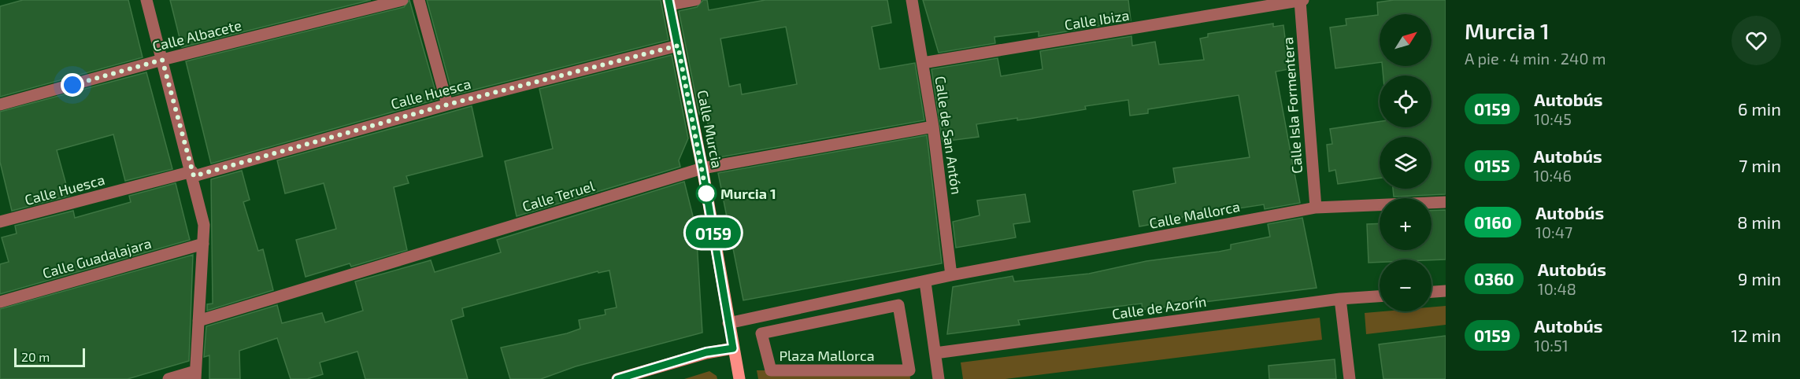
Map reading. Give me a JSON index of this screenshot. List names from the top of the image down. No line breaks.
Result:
{"streets":{"main road":["Calle Murcia"],"street":["Calle Ibiza","Calle Albacete","Calle Huesca","Calle Isla Formentera","Calle de San Antón","Calle Teruel","Calle Mallorca","Calle Guadalajara","Calle de Azorín","Plaza Mallorca"]},"crossings":[["Calle Ibiza","Calle Isla Formentera"],["Calle Ibiza","Calle de San Antón"],["Calle Huesca","Calle Murcia"],["Calle Isla Formentera","Calle Mallorca"],["Calle Murcia","Calle Teruel"],["Calle de San Antón","Calle Teruel"],["Calle de San Antón","Calle Mallorca"]],"places":["Murcia 1"],"lines":["bus line 0159"],"scale_bar":"20 m","north":"top right","page":{"on_map":"0159","heading":["Murcia 1","A pie · 4 min · 240 m"],"map_buttons":["+","−"],"list":[{"mark":"0159","name":"Autobús","note":"10:45","value":"6 min"},{"mark":"0155","name":"Autobús","note":"10:46","value":"7 min"},{"mark":"0160","name":"Autobús","note":"10:47","value":"8 min"},{"mark":"0360","name":"Autobús","note":"10:48","value":"9 min"},{"mark":"0159","name":"Autobús","note":"10:51","value":"12 min"}],"scale":"20 m"}}
